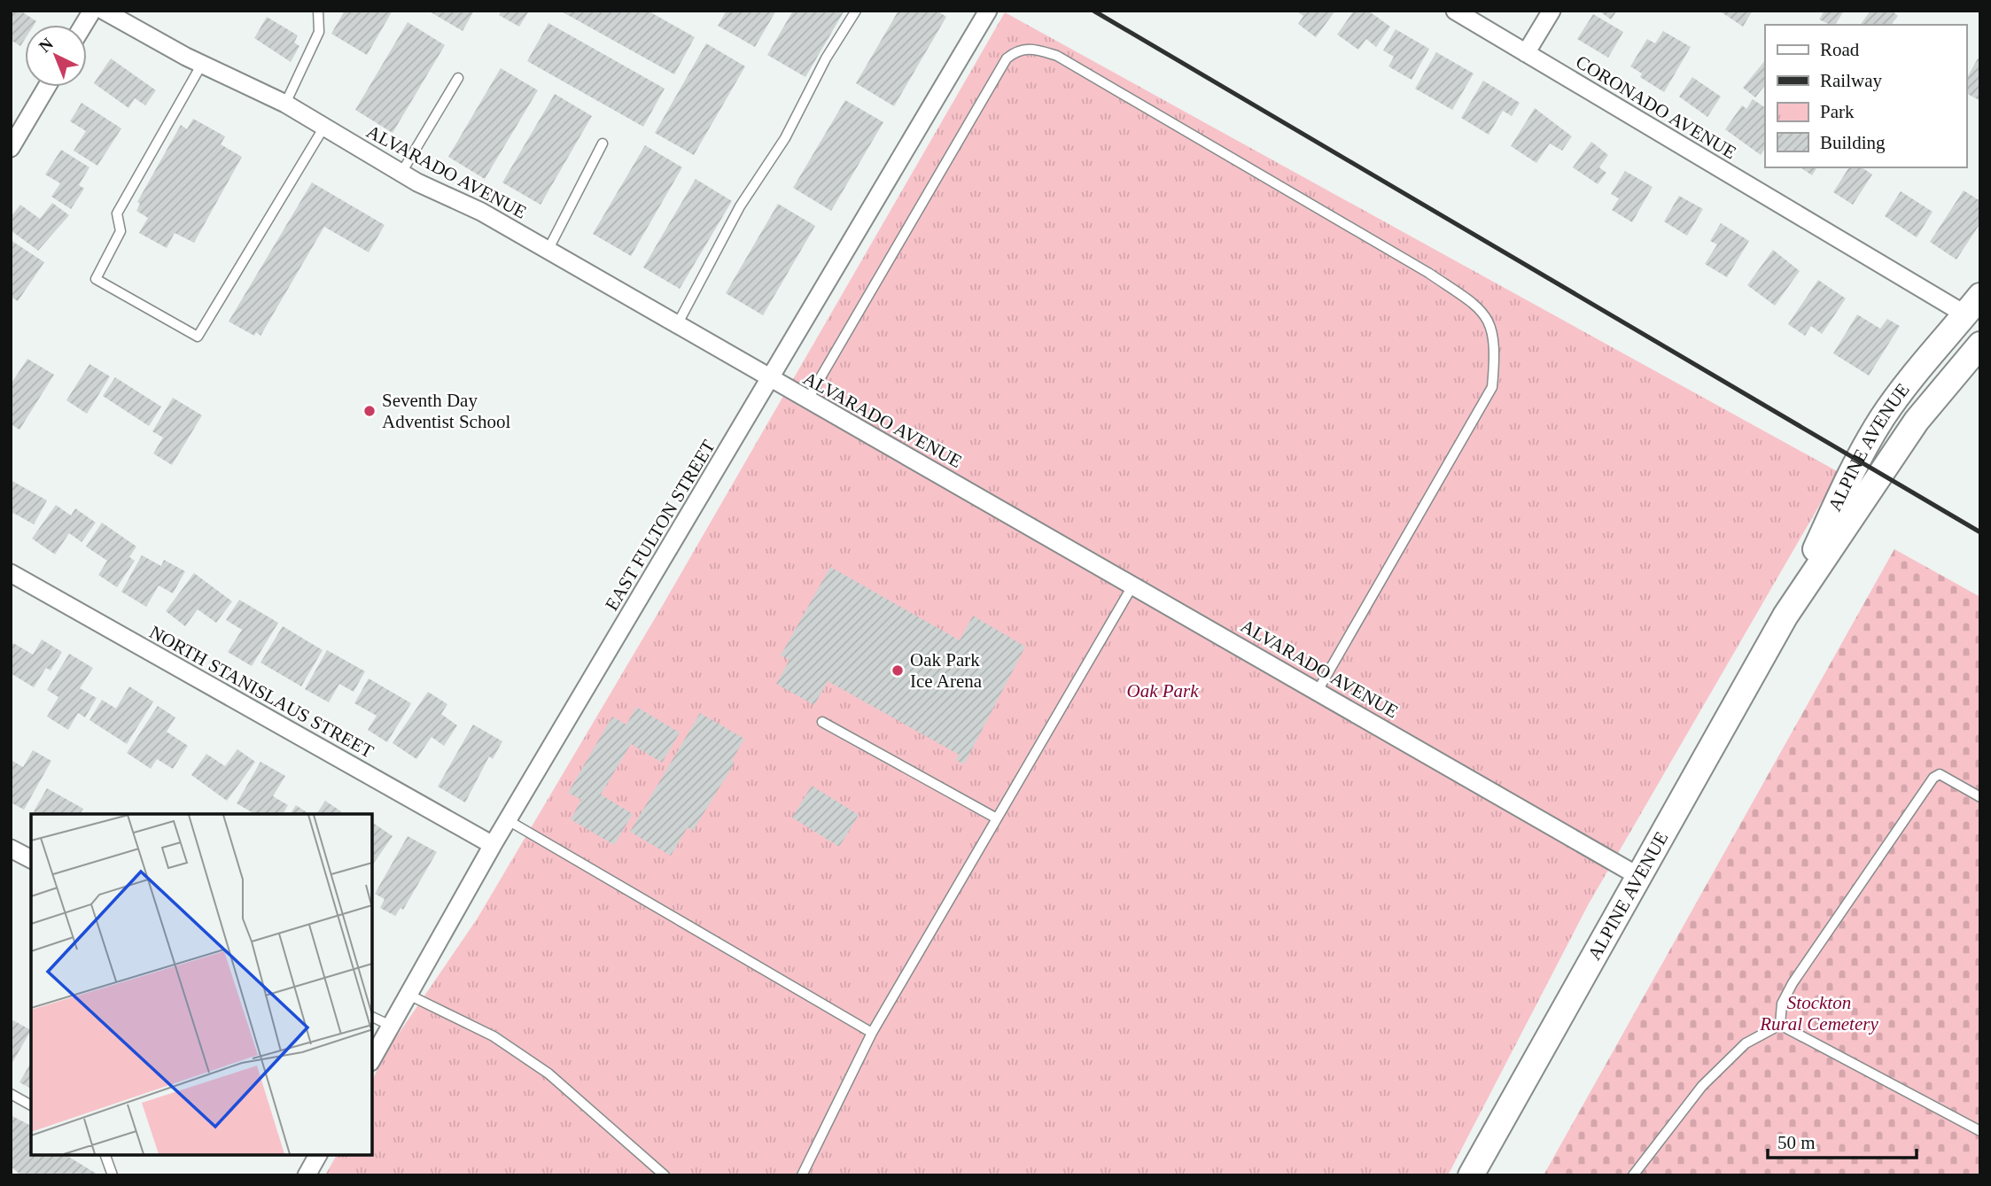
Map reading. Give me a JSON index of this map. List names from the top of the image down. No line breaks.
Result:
{"streets":{"street":["CORONADO AVENUE","ALVARADO AVENUE","ALPINE AVENUE","EAST FULTON STREET","NORTH STANISLAUS STREET"]},"crossings":[["CORONADO AVENUE","ALPINE AVENUE"],["ALVARADO AVENUE","ALPINE AVENUE"],["ALVARADO AVENUE","EAST FULTON STREET"],["EAST FULTON STREET","NORTH STANISLAUS STREET"]],"parks":["Oak Park","Stockton Rural Cemetery"],"places":["Seventh Day Adventist School","Oak Park Ice Arena"],"legend":["Road","Railway","Park","Building"],"scale_bar":"50 m","north":"top left"}
